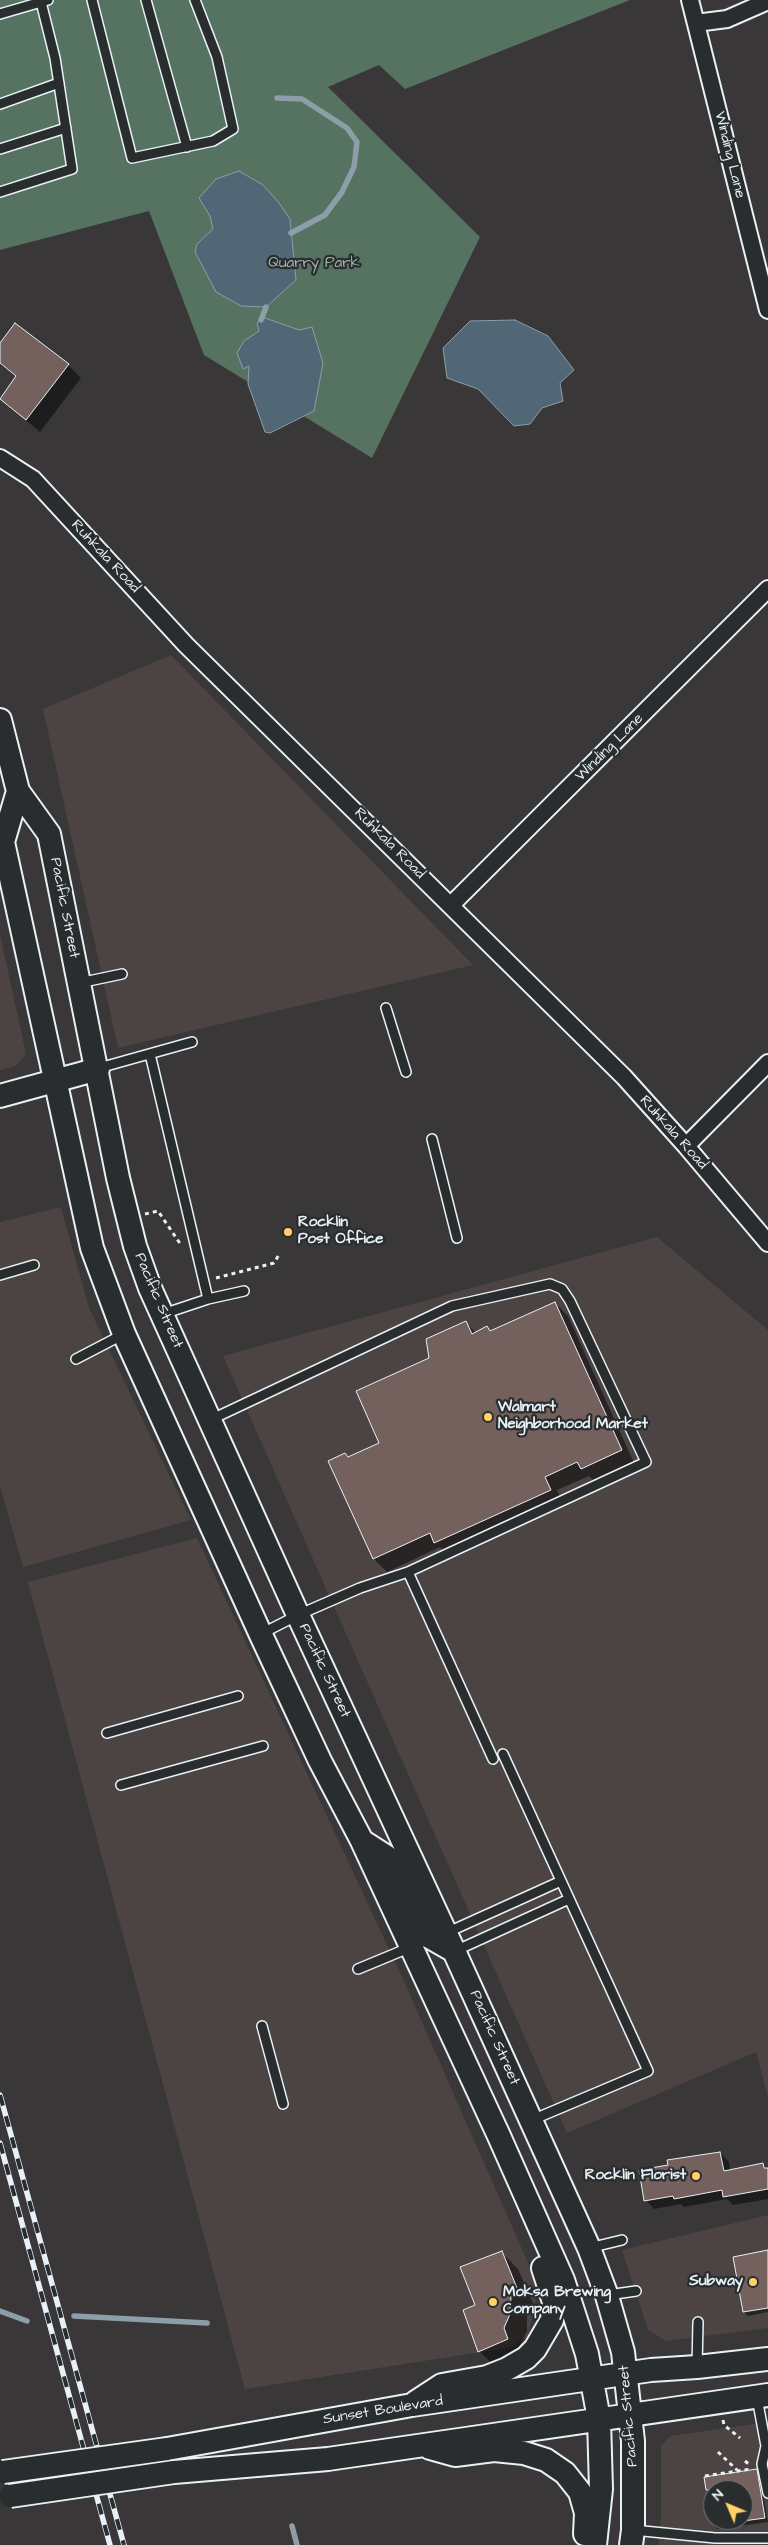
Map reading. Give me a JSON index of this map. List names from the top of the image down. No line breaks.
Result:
{"streets":{"main road":["Pacific Street","Sunset Boulevard"],"street":["Winding Lane","Ruhkala Road"]},"crossings":[["Winding Lane","Ruhkala Road"],["Pacific Street","Sunset Boulevard"]],"parks":["Quarry Park"],"places":["Rocklin Post Office","Walmart Neighborhood Market","Rocklin Florist","Subway","Moksa Brewing Company"],"north":"top left"}
